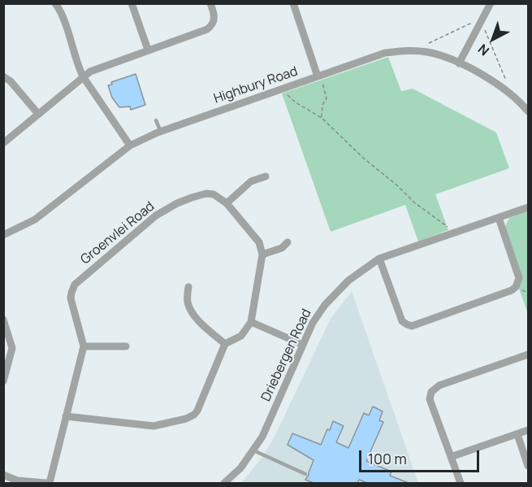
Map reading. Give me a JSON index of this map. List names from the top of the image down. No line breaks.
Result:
{"streets":{"street":["Highbury Road","Groenvlei Road","Driebergen Road"]},"scale_bar":"100 m","north":"bottom left"}
